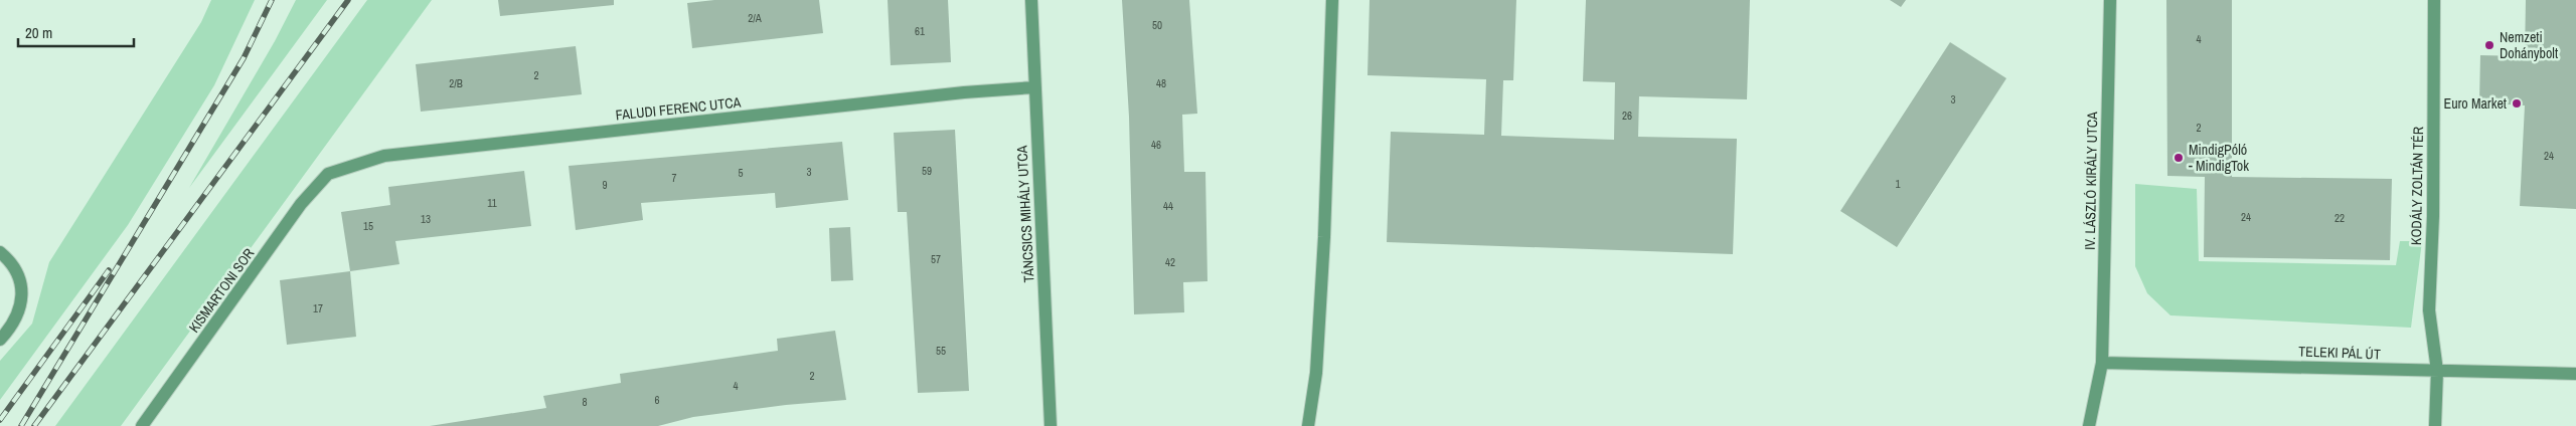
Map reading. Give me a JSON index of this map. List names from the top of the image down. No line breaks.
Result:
{"streets":{"street":["FALUDI FERENC UTCA","IV. LÁSZLÓ KIRÁLY UTCA","KODÁLY ZOLTÁN TÉR","TÁNCSICS MIHÁLY UTCA","KISMARTONI SOR","TELEKI PÁL ÚT"]},"crossings":[["FALUDI FERENC UTCA","TÁNCSICS MIHÁLY UTCA"],["FALUDI FERENC UTCA","KISMARTONI SOR"],["IV. LÁSZLÓ KIRÁLY UTCA","TELEKI PÁL ÚT"],["KODÁLY ZOLTÁN TÉR","TELEKI PÁL ÚT"]],"places":["Nemzeti Dohánybolt","Euro Market","MindigPóló - MindigTok"],"house_numbers":["2/A","50","61","4","2","2/B","48","3","26","2","46","24","59","3","5","7","1","9","11","44","24","22","13","15","57","42","17","55","2","4","6","8"],"scale_bar":"20 m"}
